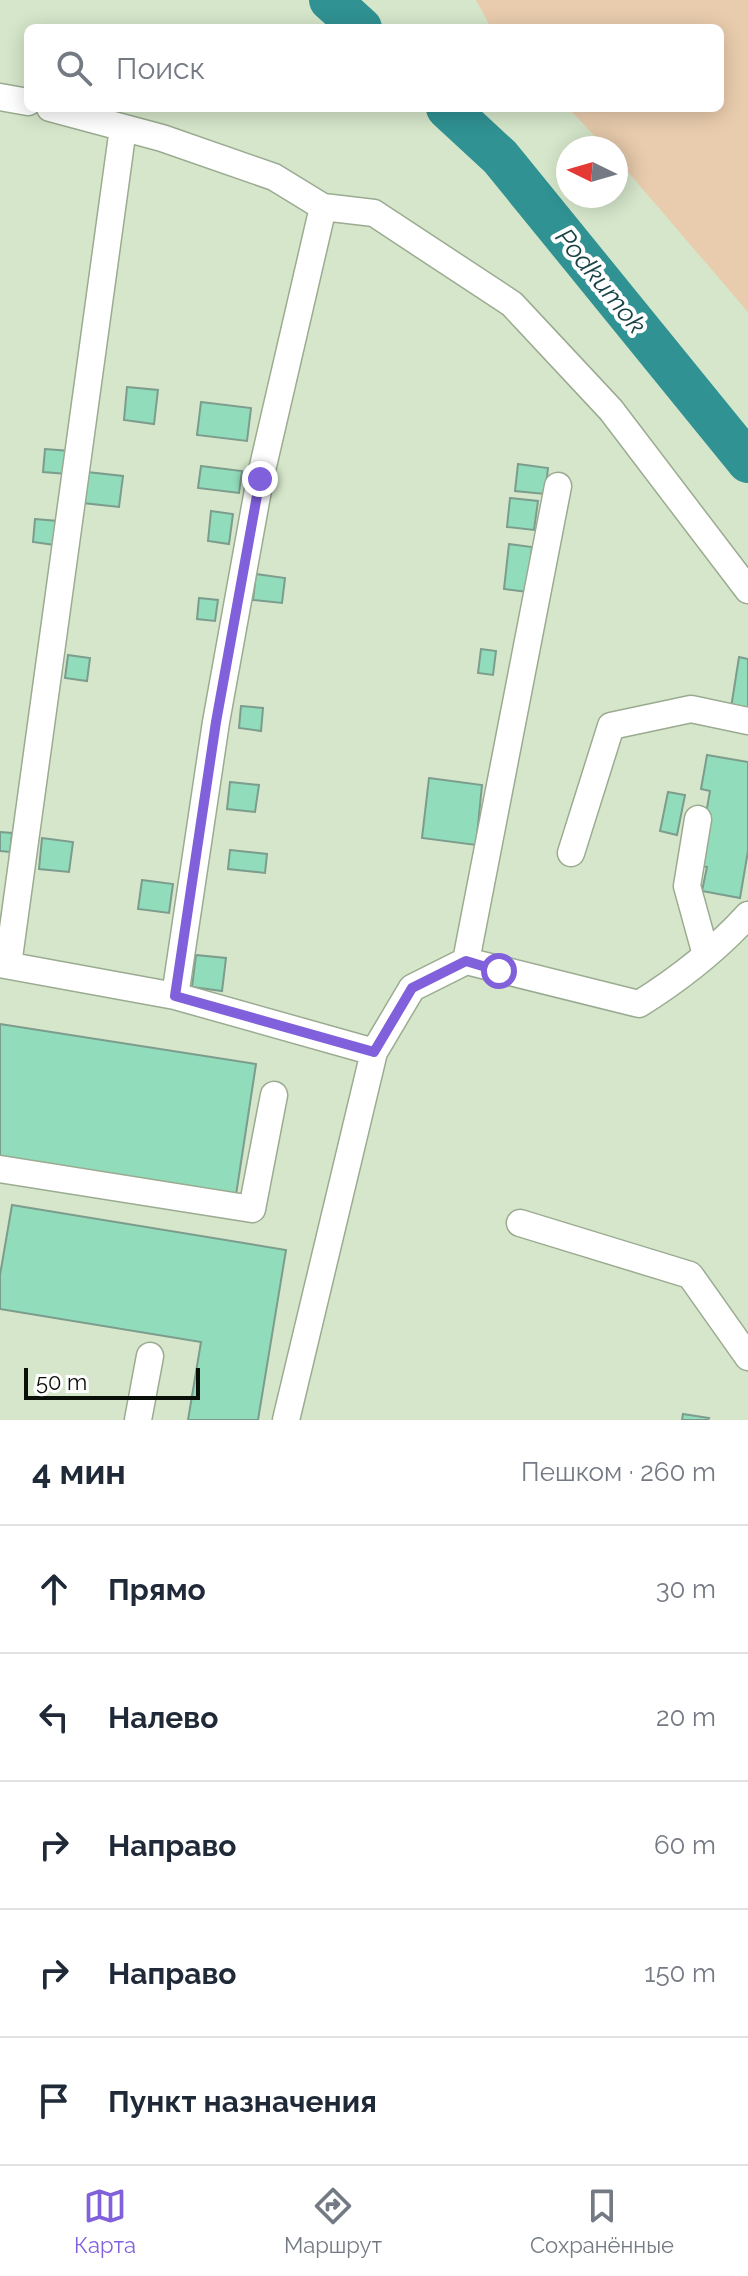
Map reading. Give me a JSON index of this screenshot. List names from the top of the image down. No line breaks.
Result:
{"water":["Podkumok"],"scale_bar":"50 m","north":"left","page":{"search":"Поиск","scale":"50 m","heading":["4 мин","Пешком · 260 m"],"list":[["Прямо","30 m"],["Налево","20 m"],["Направо","60 m"],["Направо","150 m"],"Пункт назначения"],"nav":["Карта","Маршрут","Сохранённые"]}}
